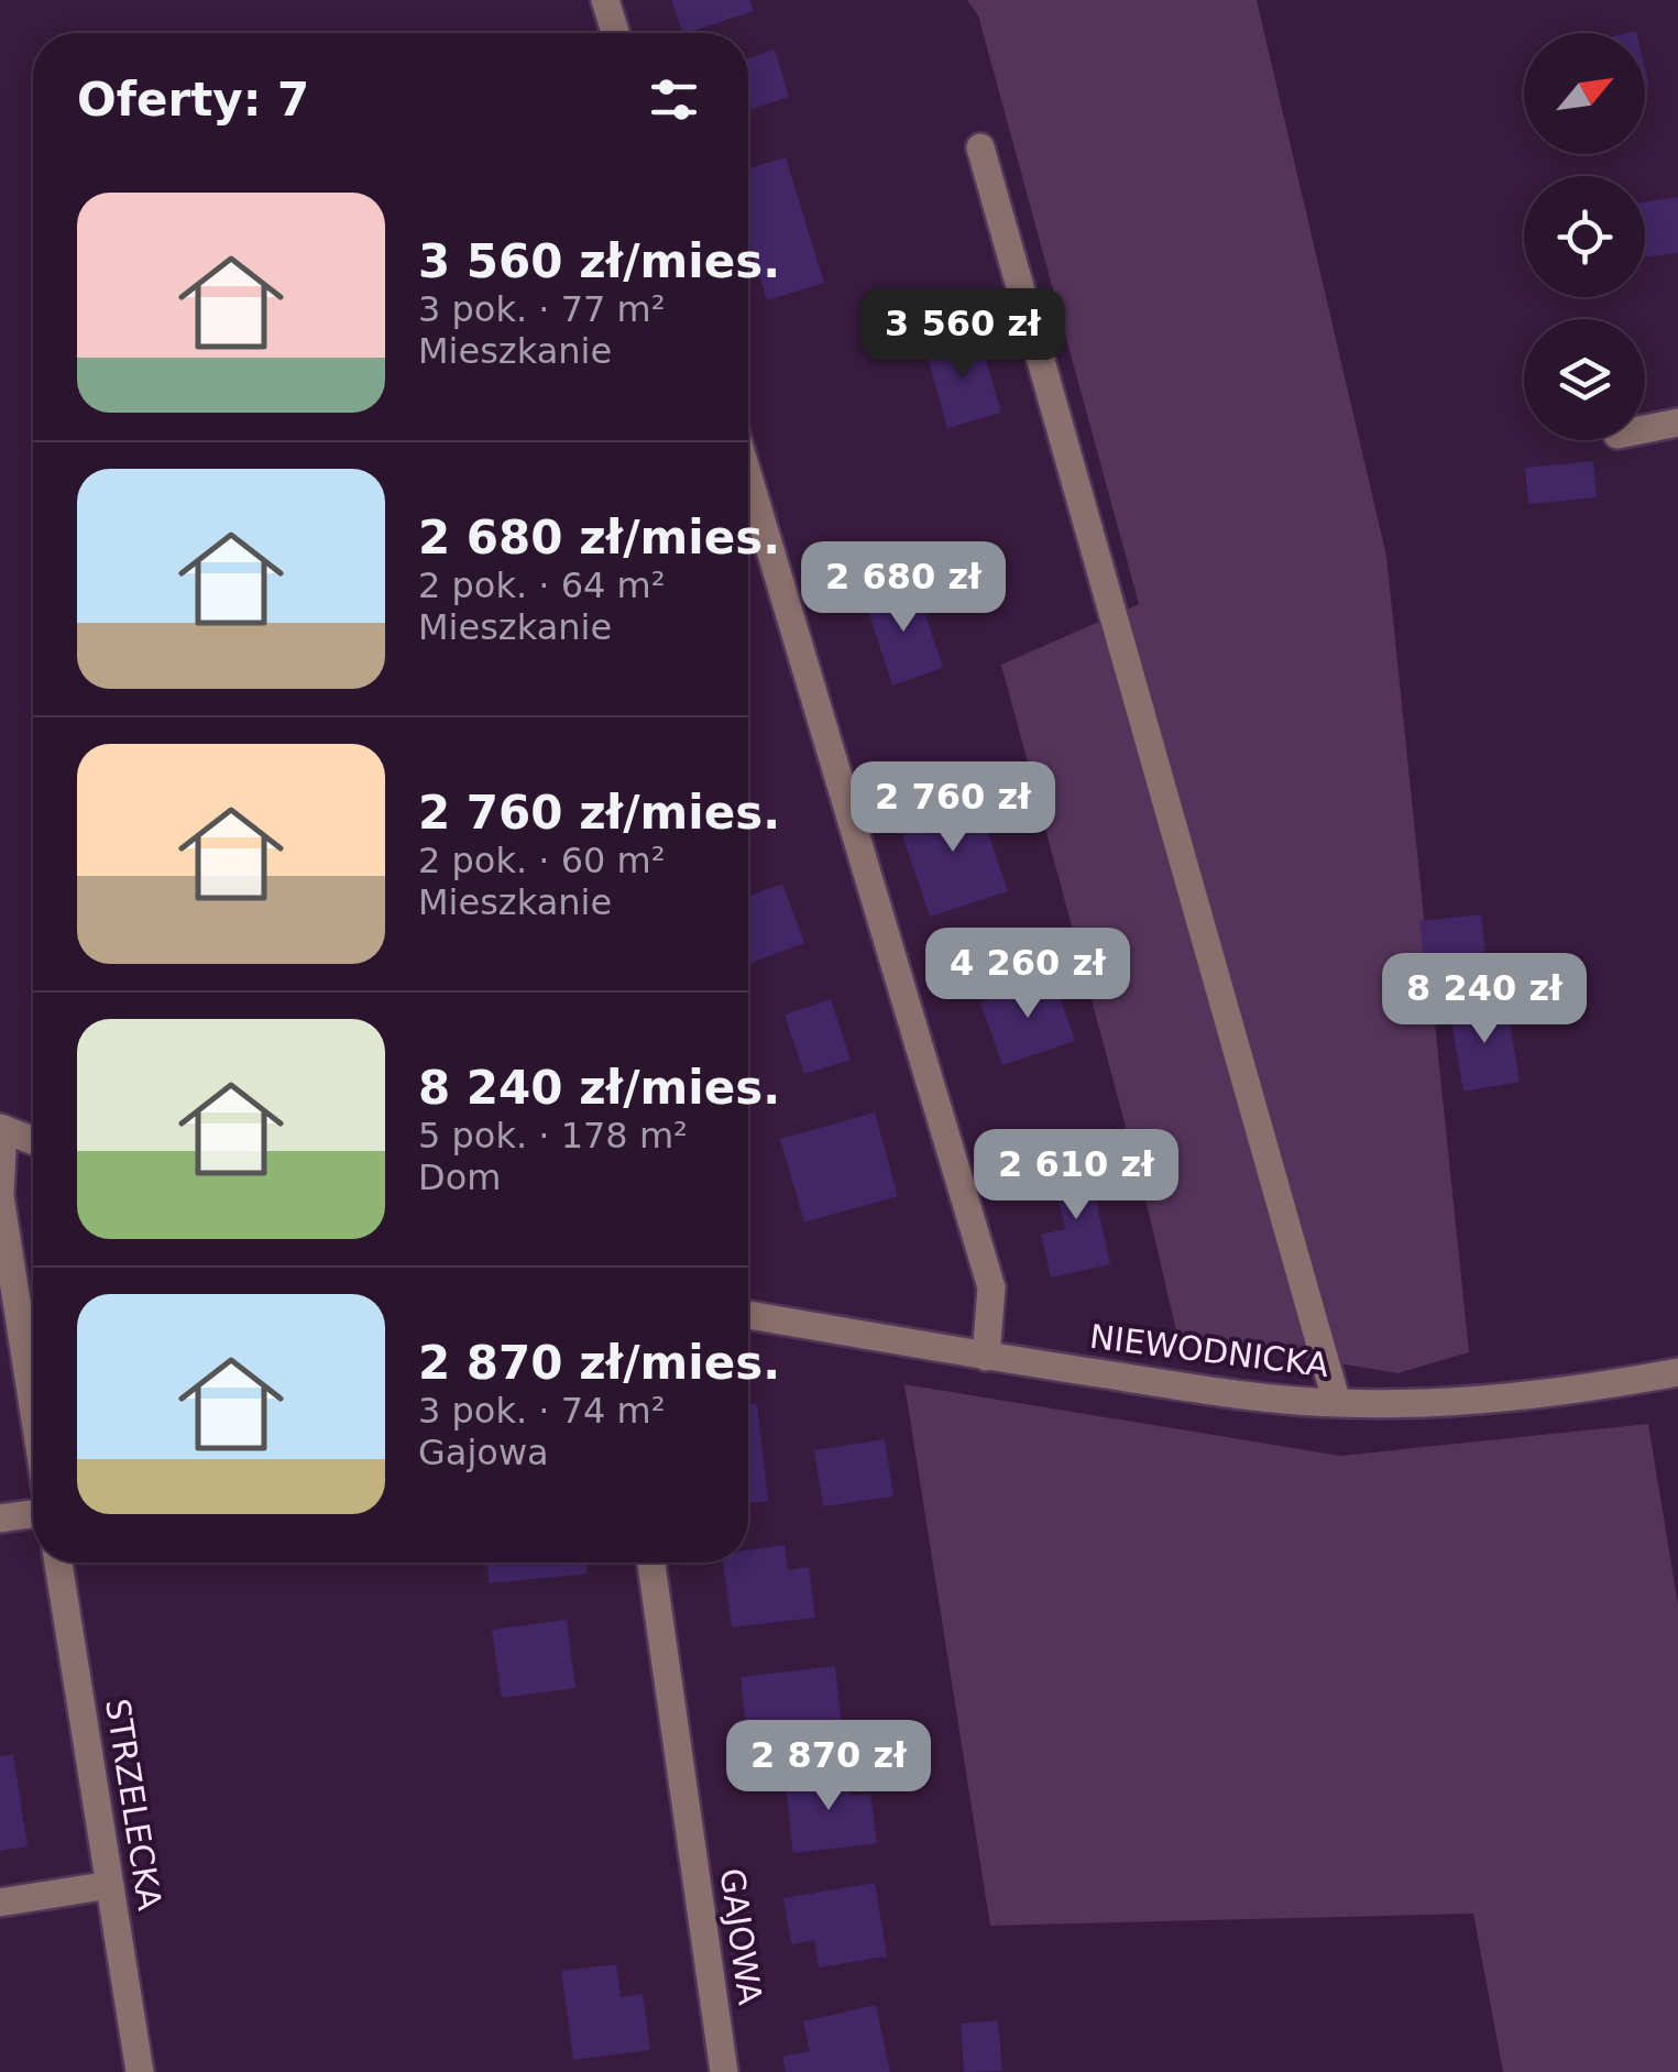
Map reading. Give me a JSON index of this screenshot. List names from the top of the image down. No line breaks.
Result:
{"streets":{"street":["NIEWODNICKA","STRZELECKA","GAJOWA"]},"north":"top right","page":{"heading":"Oferty: 7","list":[{"name":"3 560 zł/mies.","note":"3 pok. · 77 m² · Mieszkanie"},{"name":"2 680 zł/mies.","note":"2 pok. · 64 m² · Mieszkanie"},{"name":"2 760 zł/mies.","note":"2 pok. · 60 m² · Mieszkanie"},{"name":"8 240 zł/mies.","note":"5 pok. · 178 m² · Dom"},{"name":"2 870 zł/mies.","note":"3 pok. · 74 m² · Gajowa"}],"price":["3 560 zł","2 680 zł","2 760 zł","4 260 zł","8 240 zł","2 610 zł","2 870 zł"]}}
